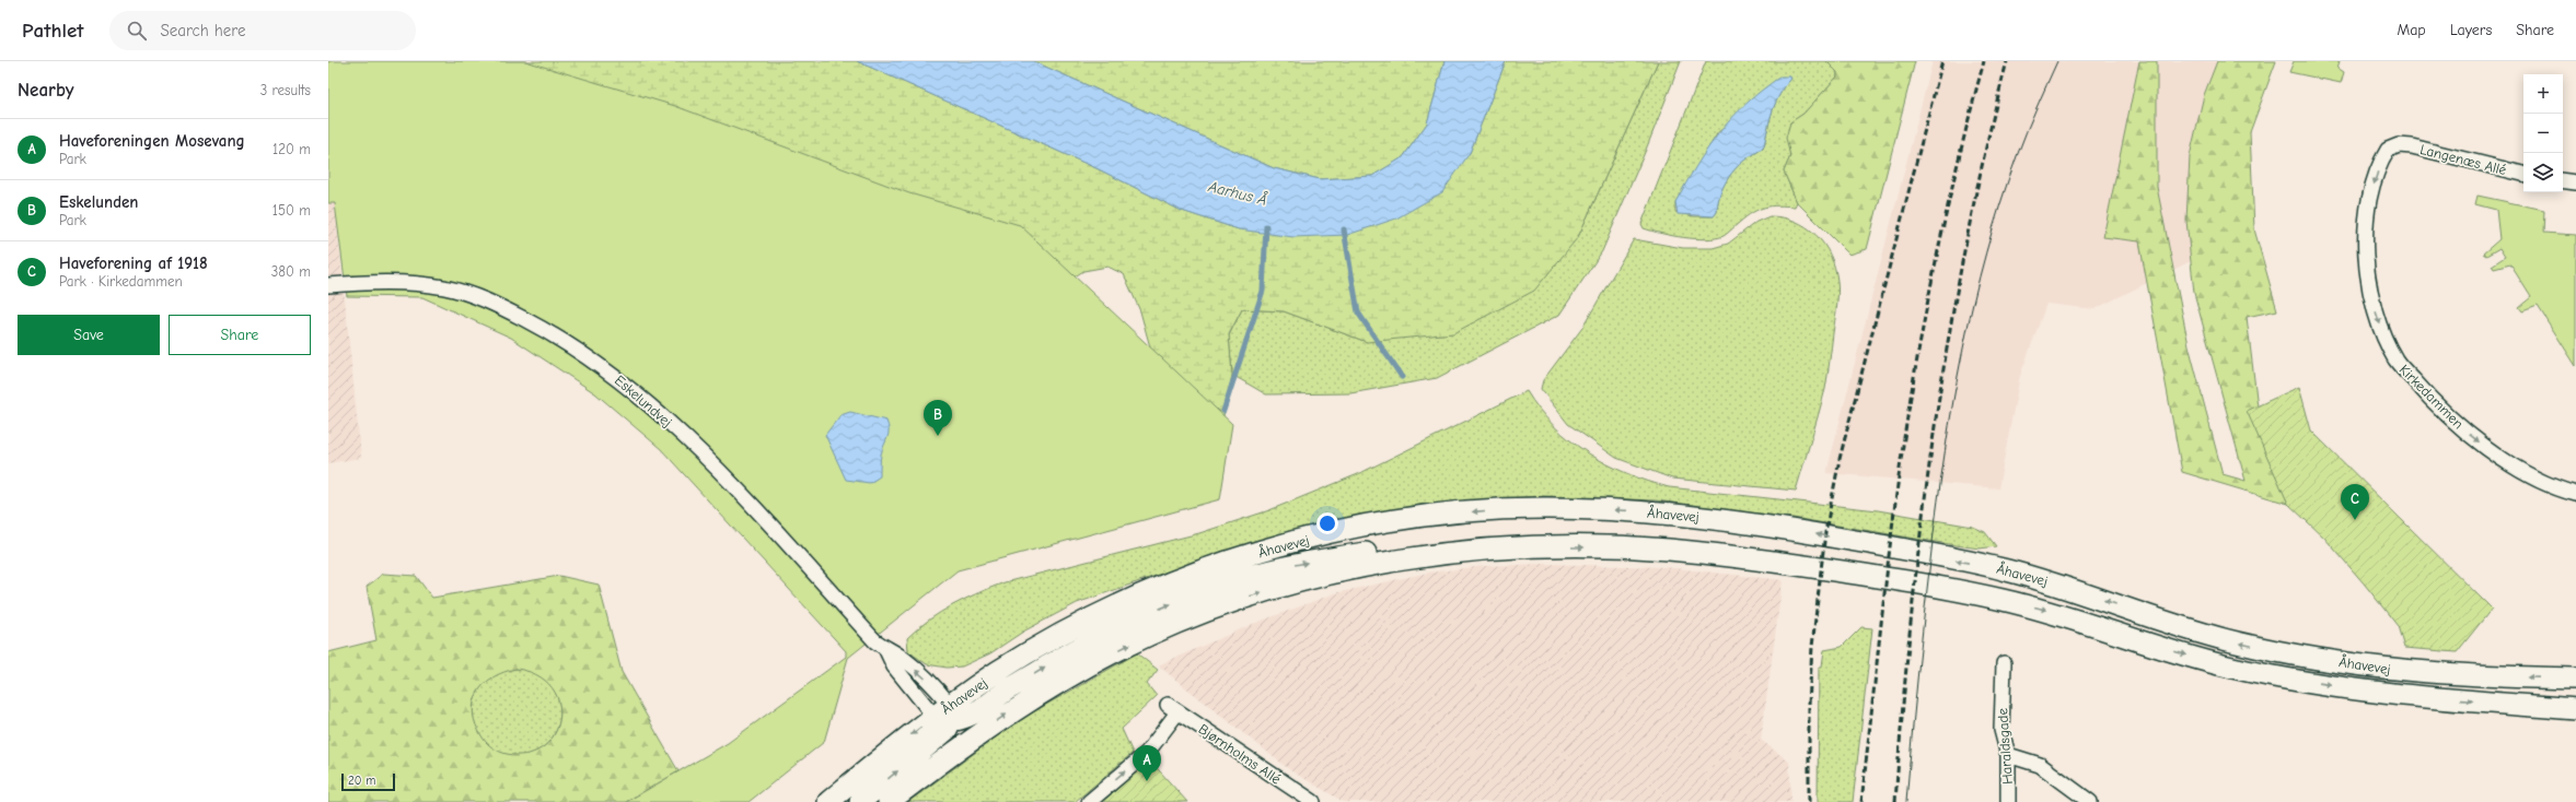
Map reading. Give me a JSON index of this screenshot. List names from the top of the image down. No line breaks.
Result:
{"streets":{"main road":["Åhavevej"],"street":["Langenæs Allé","Kirkedammen","Eskelundvej","Haraldsgade","Bjørnholms Allé"]},"crossings":[["Langenæs Allé","Kirkedammen"],["Eskelundvej","Åhavevej"]],"one_way":["Kirkedammen"],"water":["Aarhus Å"],"scale_bar":"20 m","page":{"header":"Pathlet","search":"Search here","nav":["Map","Layers","Share"],"heading":["Nearby","3 results"],"map_buttons":["+","−"],"list":[{"mark":"A","name":"Haveforeningen Mosevang","note":"Park","value":"120 m"},{"mark":"B","name":"Eskelunden","note":"Park","value":"150 m"},{"mark":"C","name":"Haveforening af 1918","note":"Park · Kirkedammen","value":"380 m"}],"buttons":["Save","Share"],"pins":["B","C","A"],"scale":"20 m"}}
